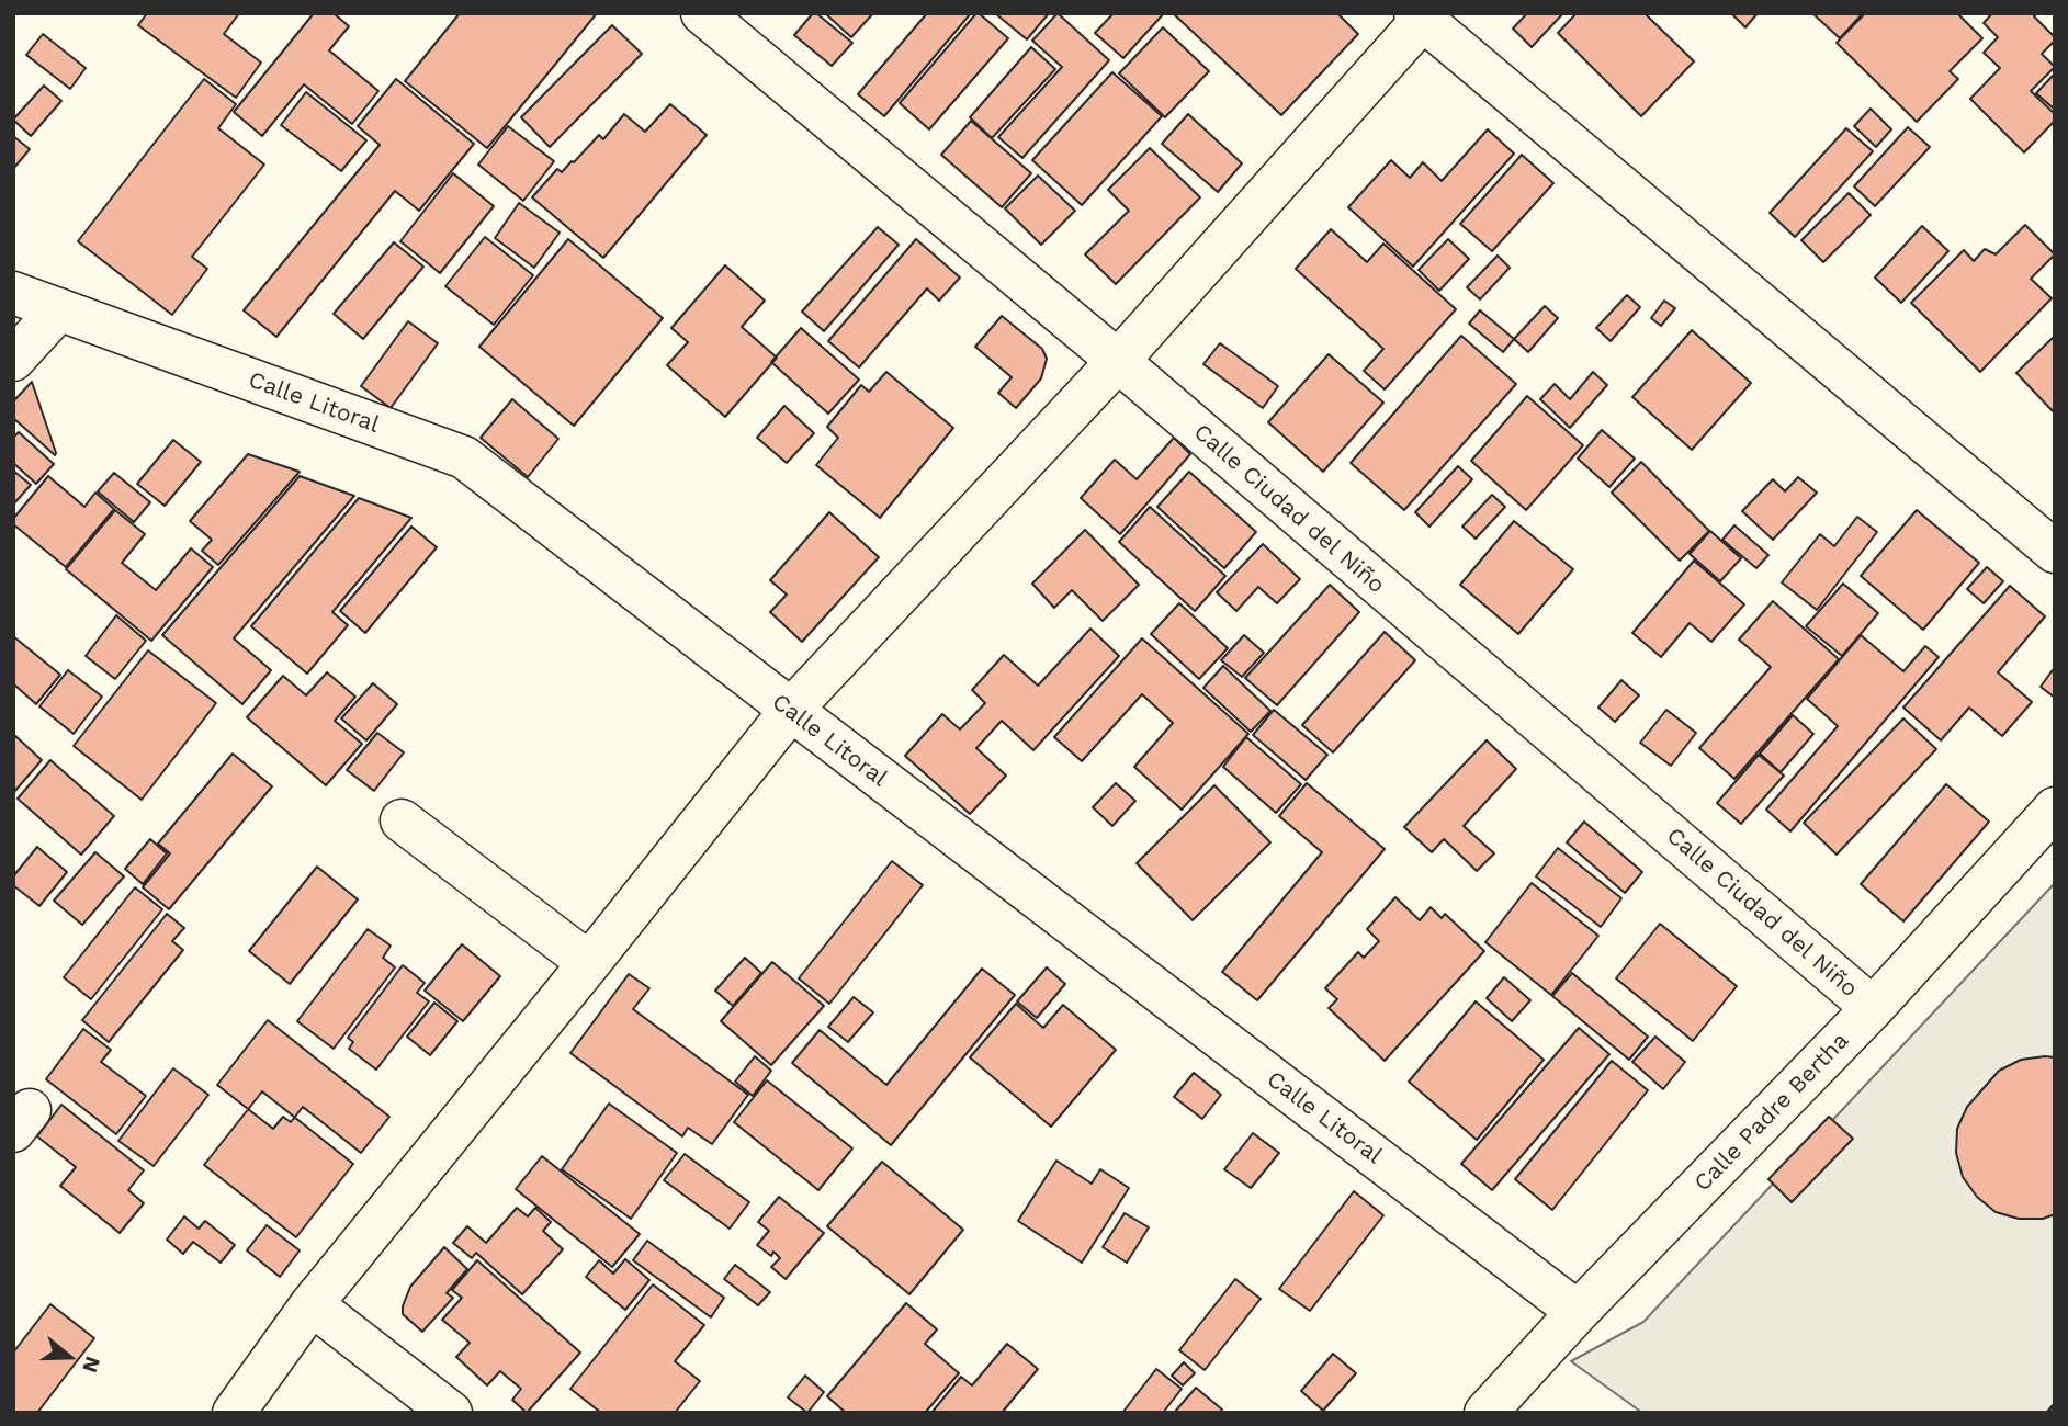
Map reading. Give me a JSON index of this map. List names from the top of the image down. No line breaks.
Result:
{"streets":{"street":["Calle Litoral","Calle Ciudad del Niño","Calle Padre Bertha"]},"crossings":[["Calle Litoral","Calle Padre Bertha"],["Calle Ciudad del Niño","Calle Padre Bertha"]],"north":"right"}
